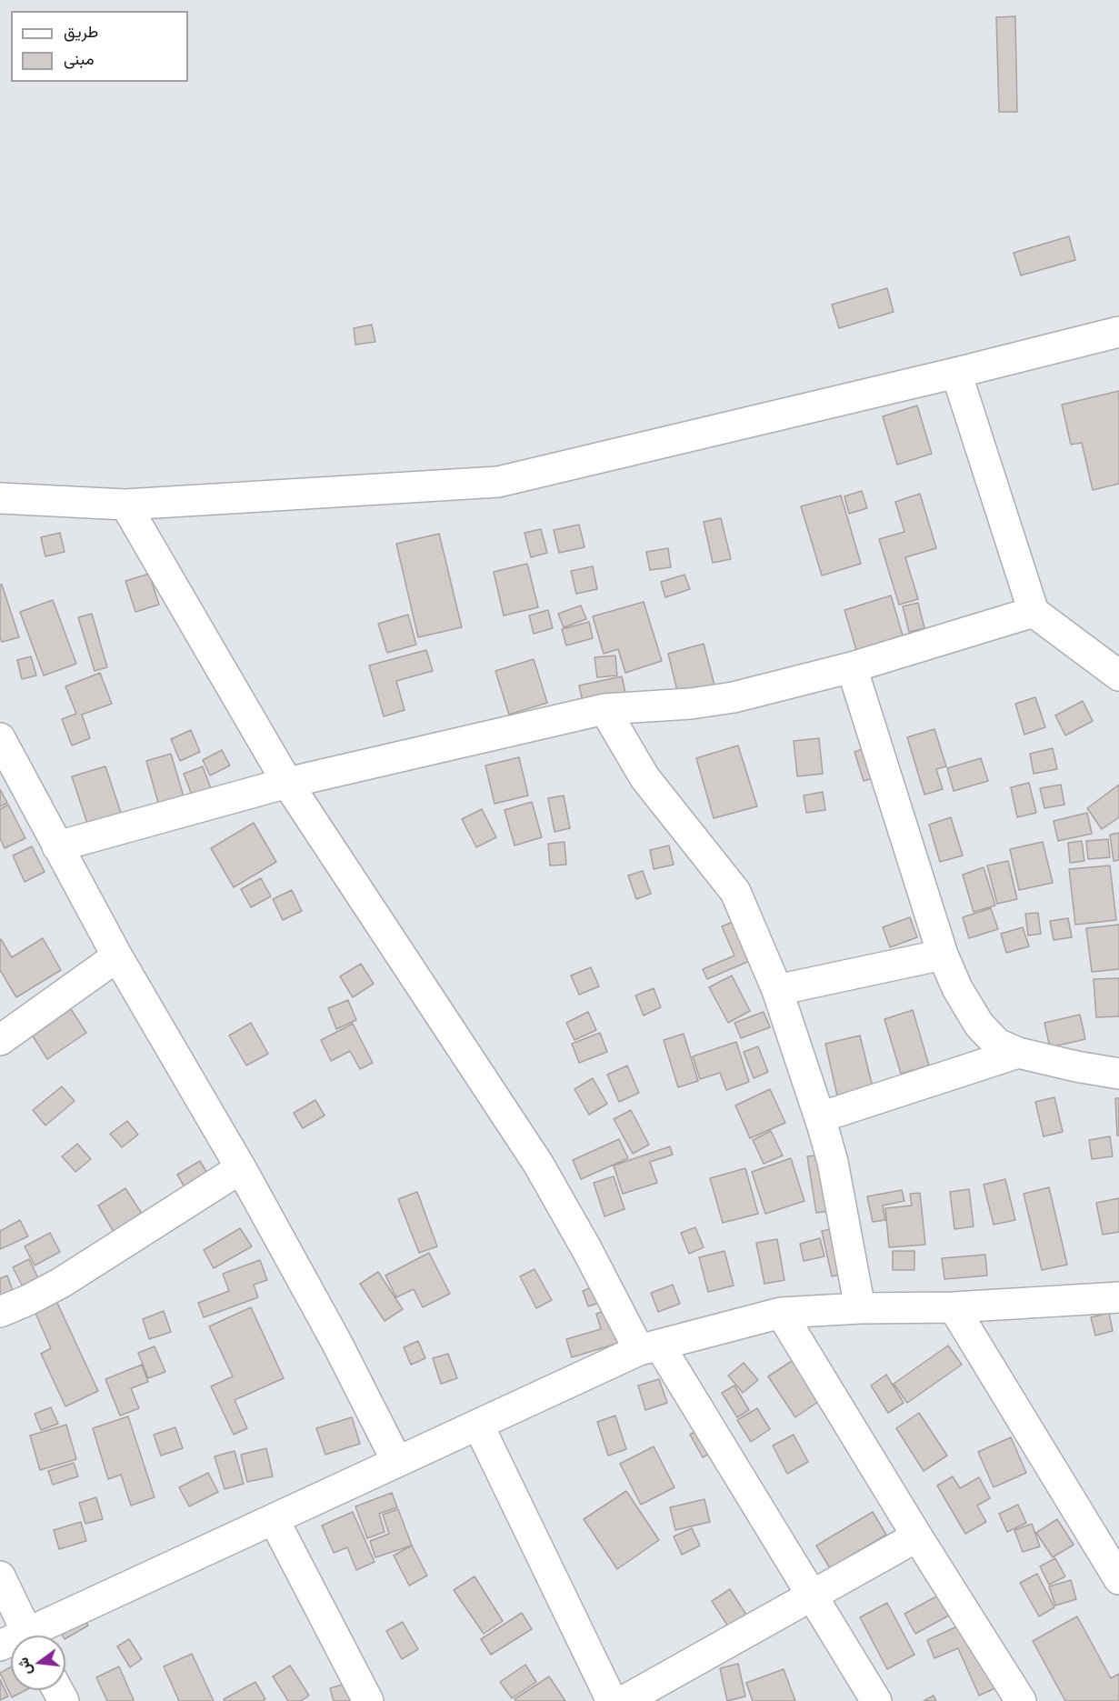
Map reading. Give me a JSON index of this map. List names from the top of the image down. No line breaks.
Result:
{"legend":["طريق","مبنى"],"north":"left"}
